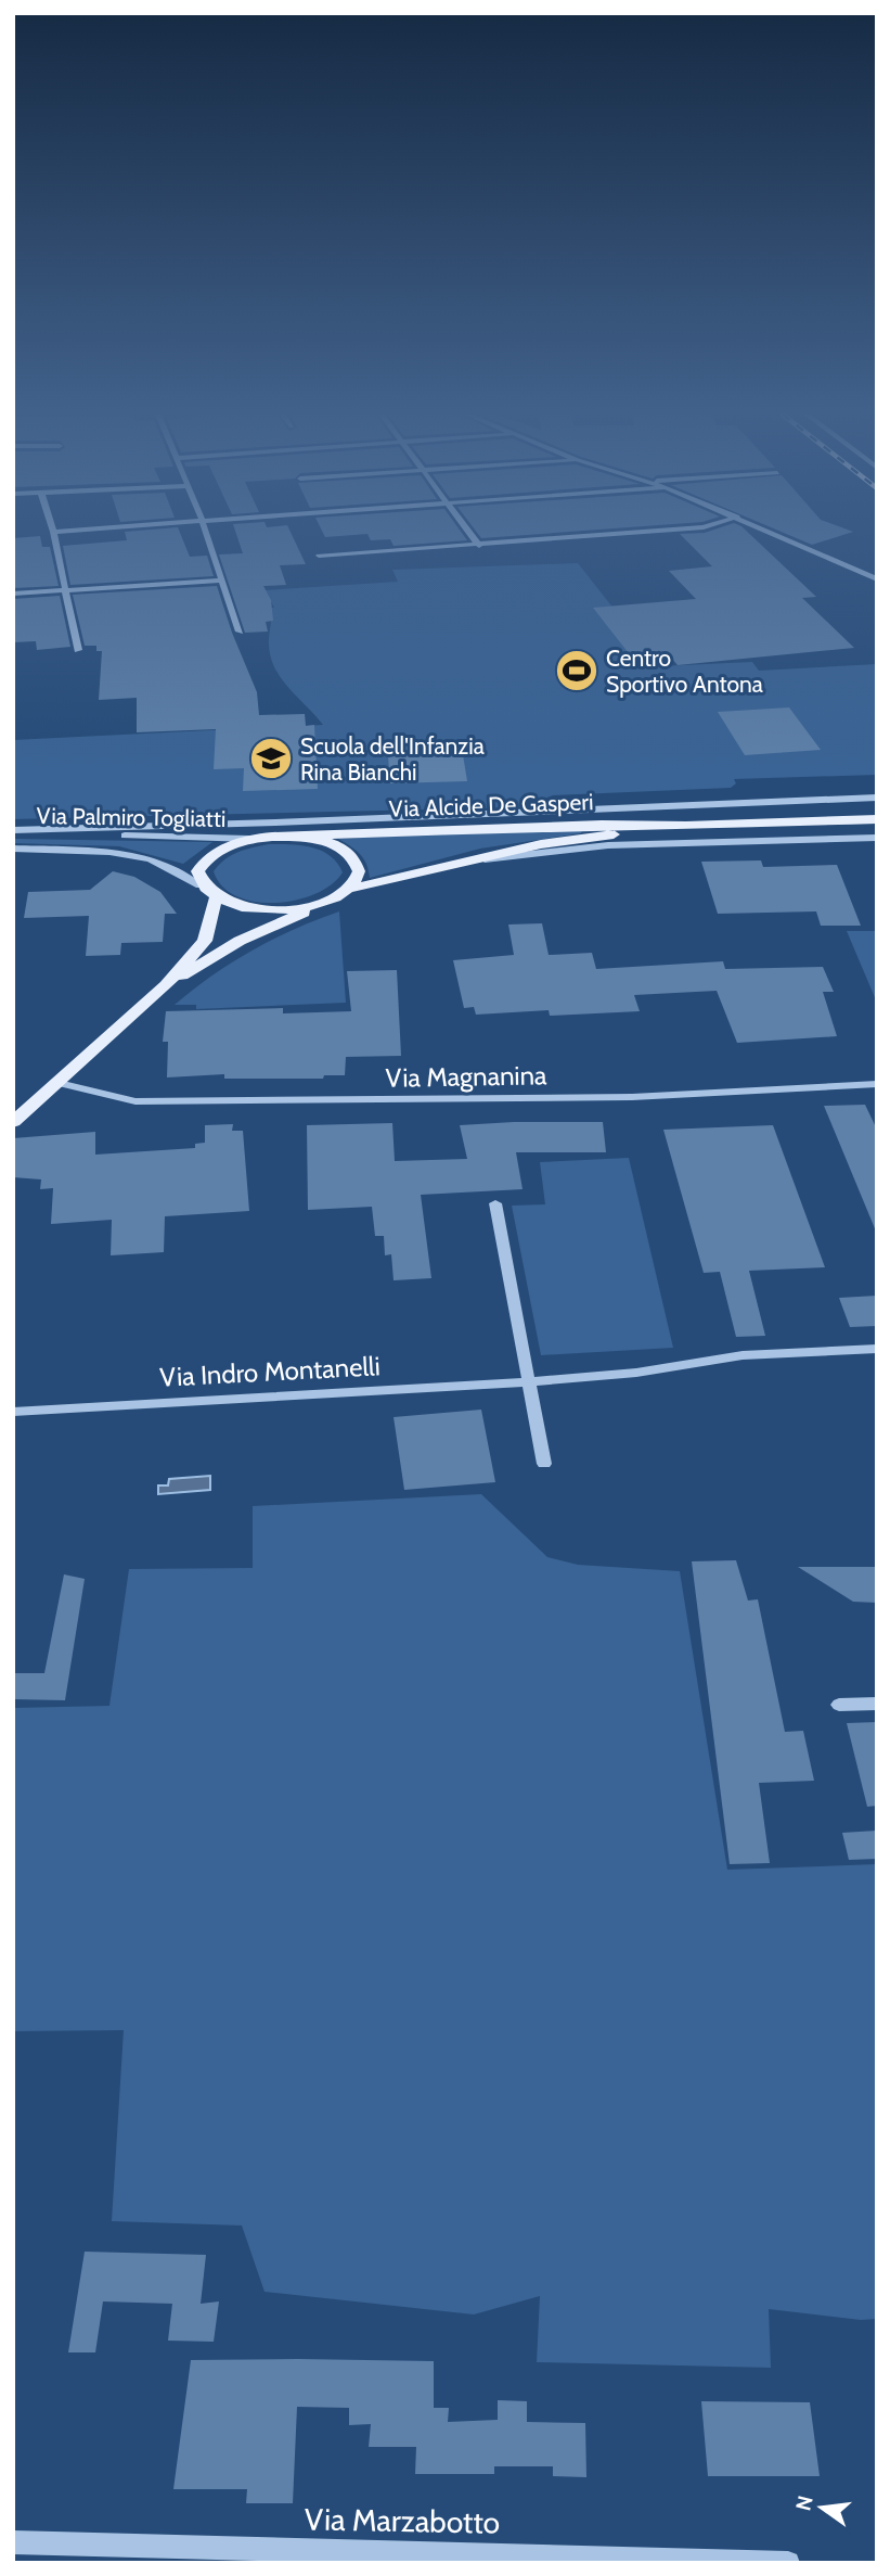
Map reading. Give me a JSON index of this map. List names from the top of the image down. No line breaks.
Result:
{"streets":{"main road":["Via Alcide De Gasperi"],"street":["Via Palmiro Togliatti","Via Magnanina","Via Indro Montanelli","Via Marzabotto"]},"crossings":[["Via Alcide De Gasperi","Via Palmiro Togliatti"]],"places":{"sports":["Centro Sportivo Antona"],"school or university":["Scuola dell'Infanzia Rina Bianchi"]},"north":"left"}
